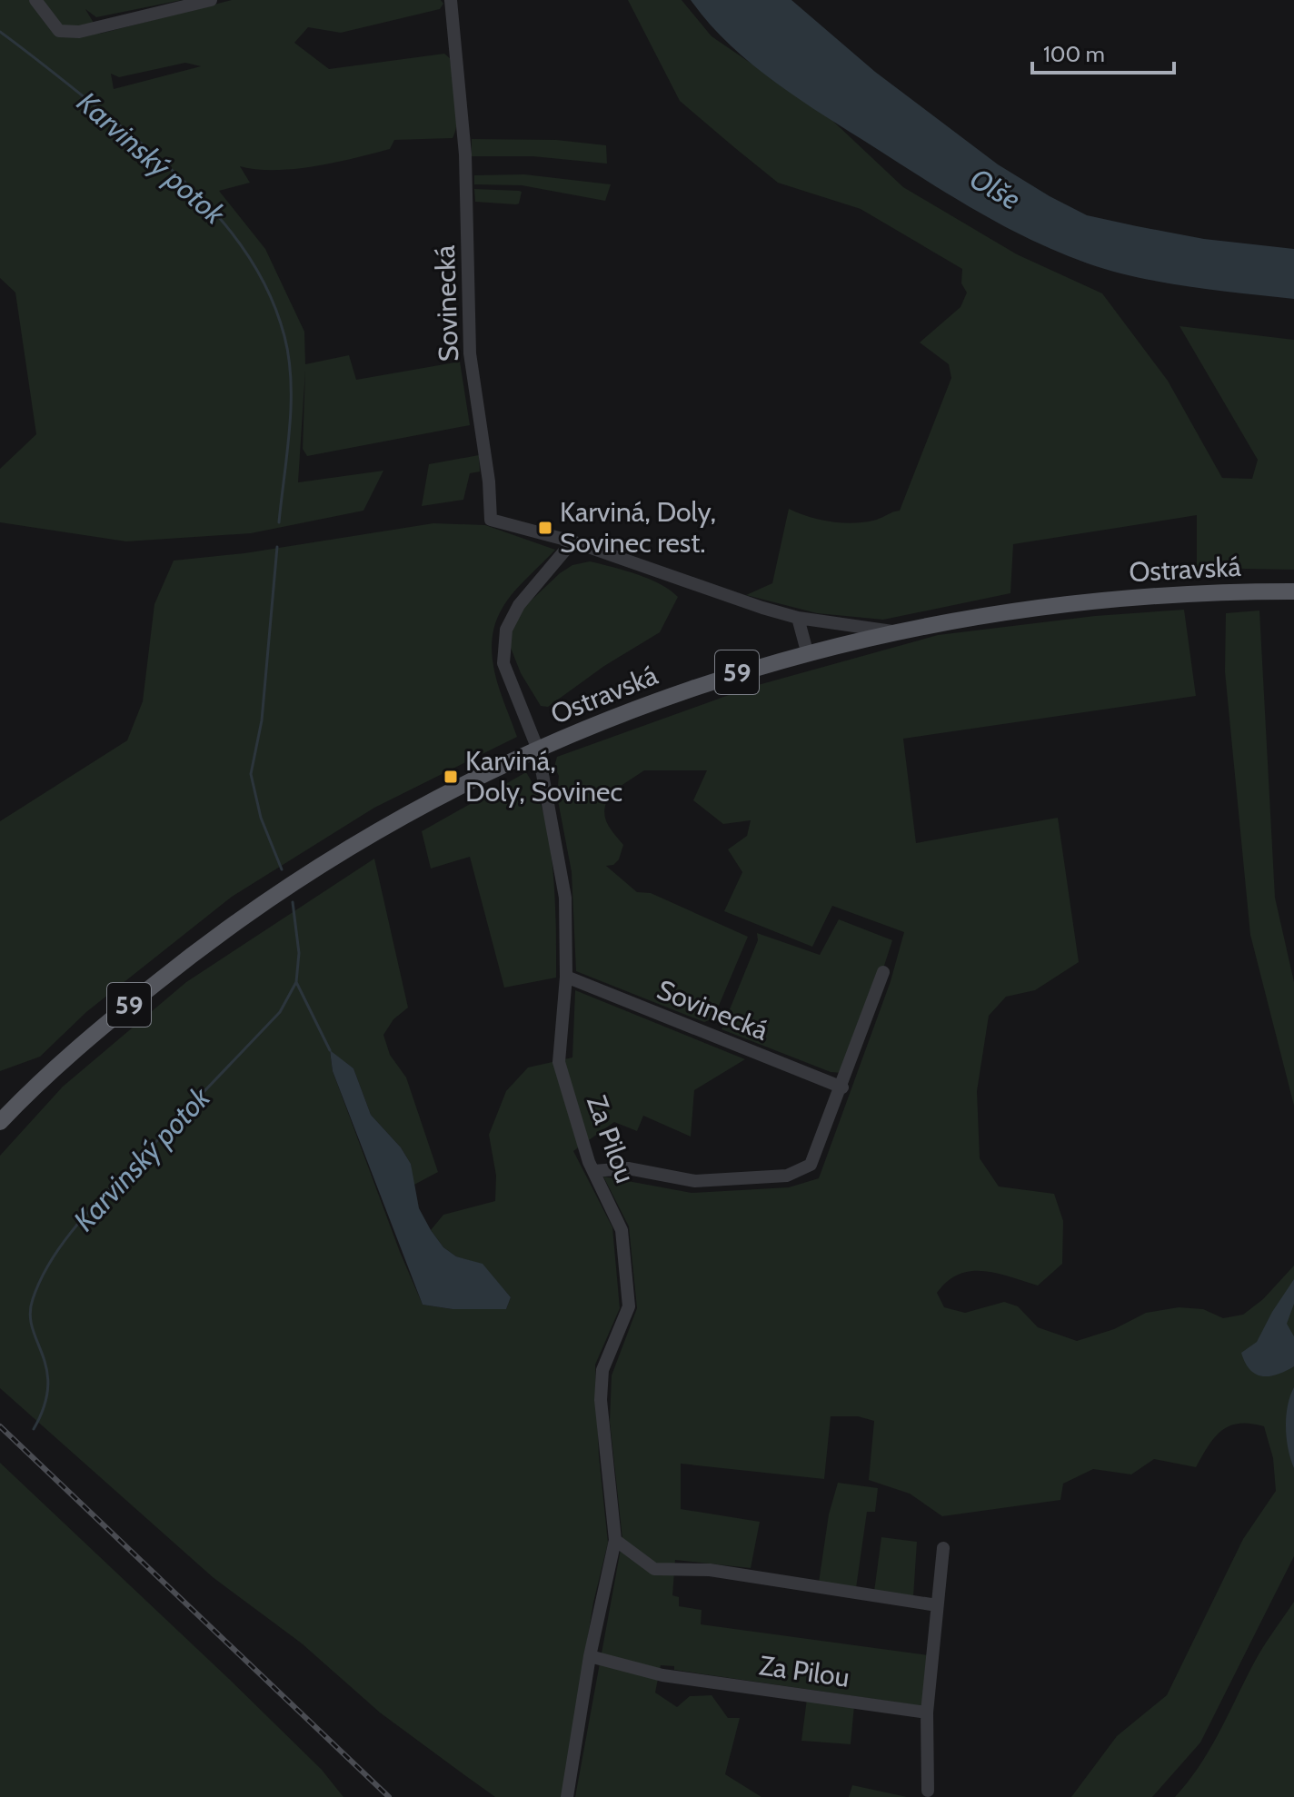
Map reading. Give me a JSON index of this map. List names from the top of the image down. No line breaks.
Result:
{"streets":{"main road":["Ostravská","59"],"street":["Sovinecká","Za Pilou"]},"crossings":[["Sovinecká","Ostravská"],["Sovinecká","Za Pilou"],["Ostravská","Za Pilou"]],"water":["Karvinský potok","Olše"],"places":{"transit":["Karviná, Doly, Sovinec rest.","Karviná, Doly, Sovinec"]},"scale_bar":"100 m"}
